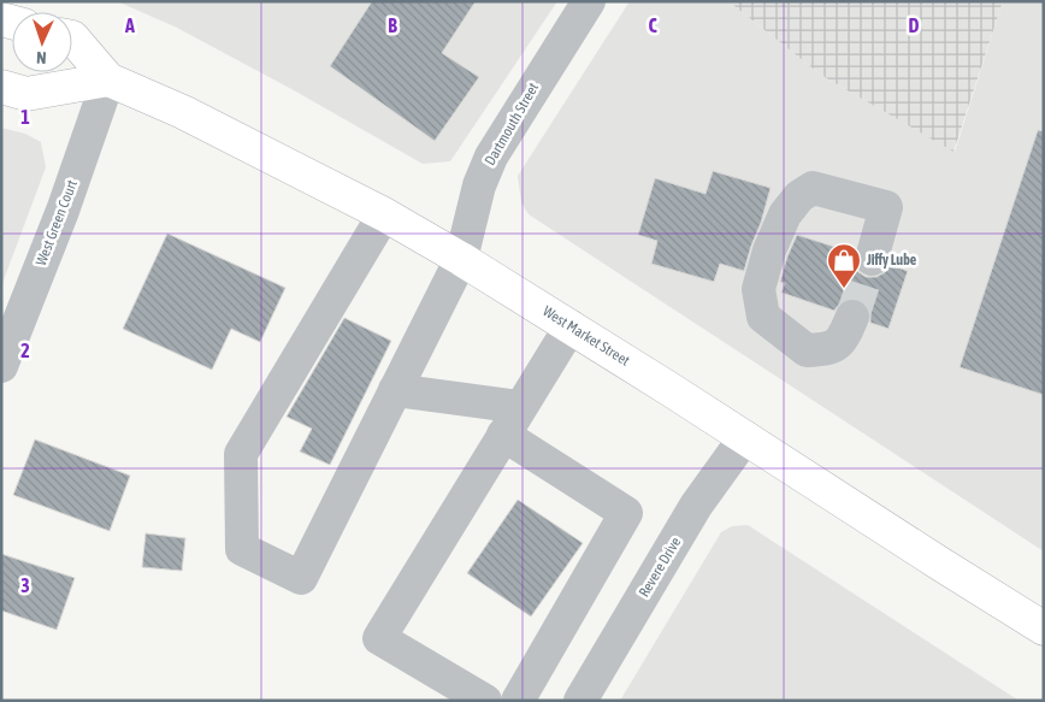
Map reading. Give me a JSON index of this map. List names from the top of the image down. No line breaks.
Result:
{"streets":{"main road":["West Market Street"],"street":["Dartmouth Street","West Green Court","Revere Drive"]},"crossings":[["Dartmouth Street","West Market Street"],["West Green Court","West Market Street"],["West Market Street","Revere Drive"]],"places":{"shop":["Jiffy Lube"]},"north":"bottom","grid":{"columns":["A","B","C","D"],"rows":["1","2","3"]}}
